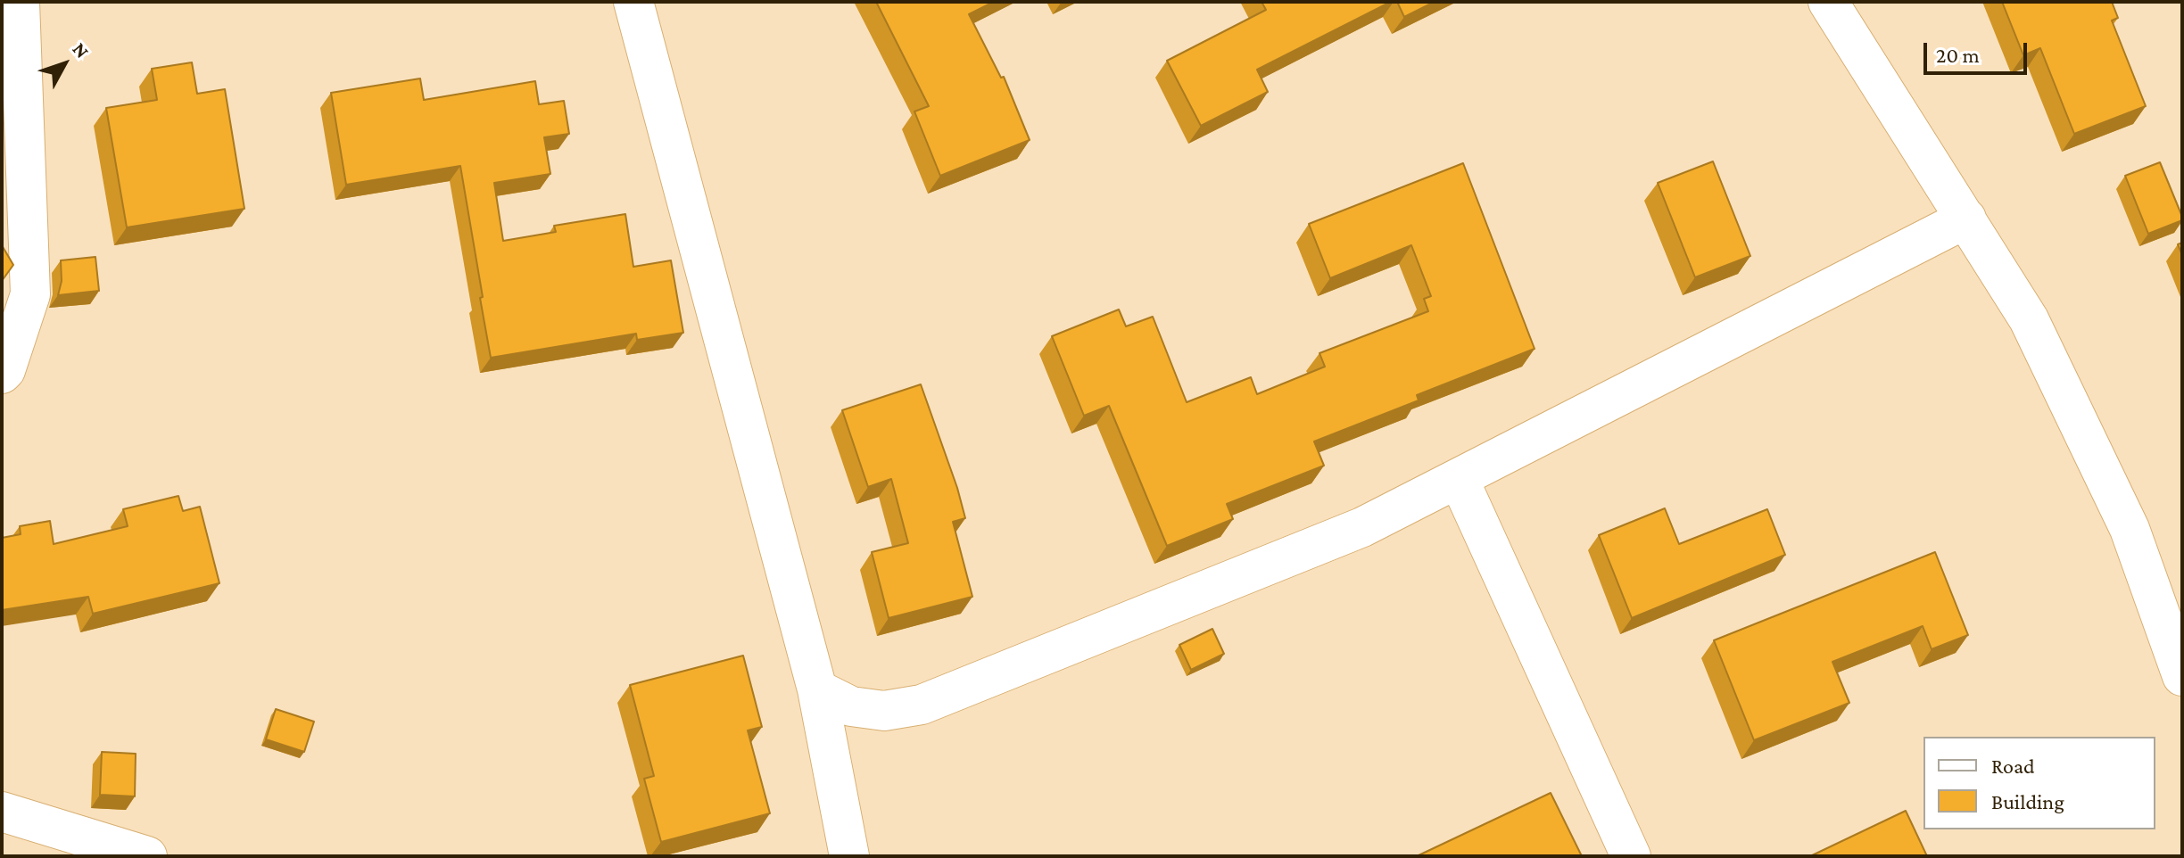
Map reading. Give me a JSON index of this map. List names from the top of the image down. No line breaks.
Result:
{"legend":["Road","Building"],"scale_bar":"20 m","north":"top right"}
